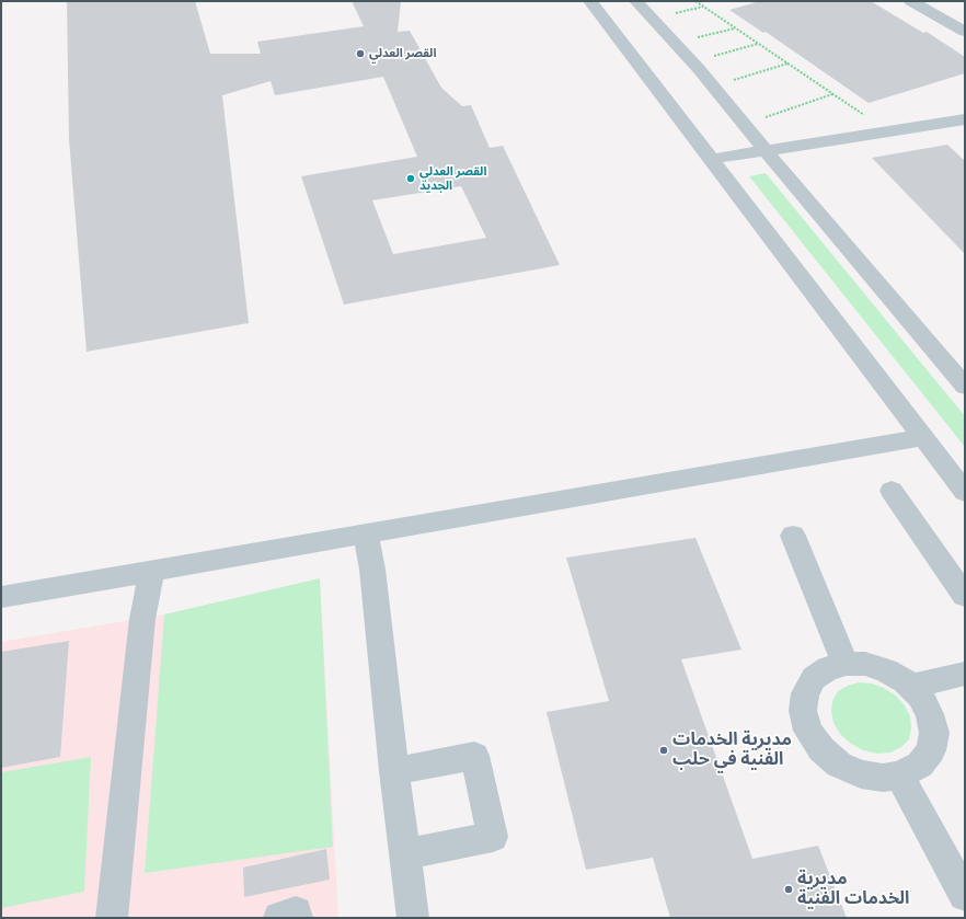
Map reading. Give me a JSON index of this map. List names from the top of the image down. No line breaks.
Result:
{"places":["القصر العدلي","القصر العدلي الجديد","مديرية الخدمات الفنية في حلب","مديرية الخدمات الفنية"]}
